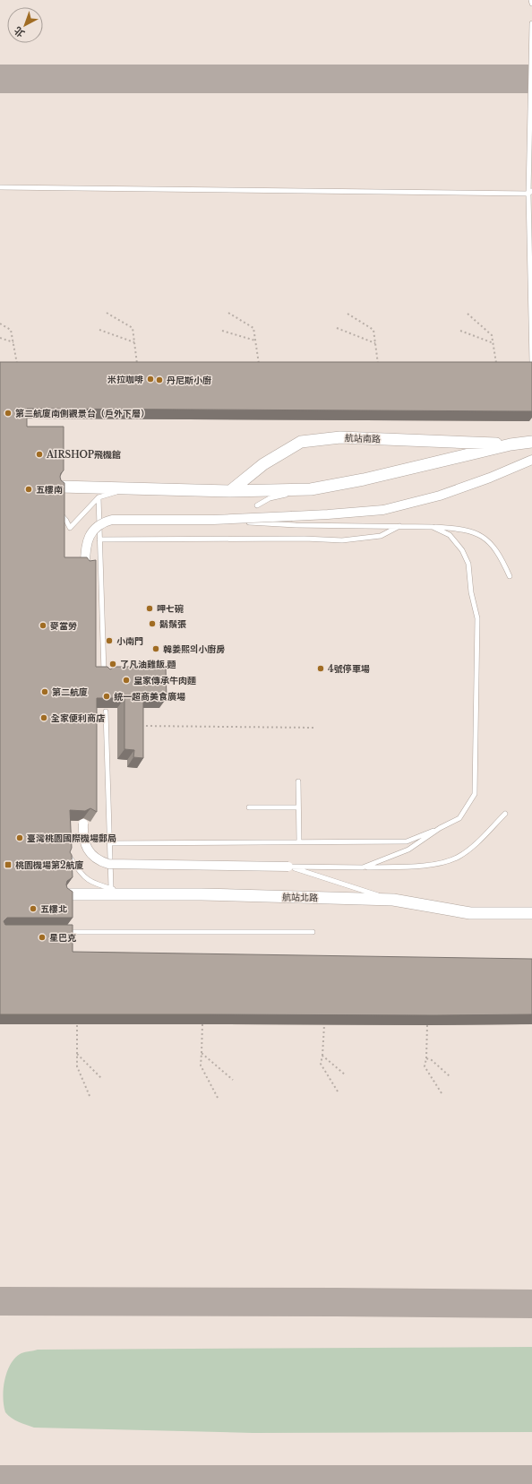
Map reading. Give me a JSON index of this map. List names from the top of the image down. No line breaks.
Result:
{"streets":{"street":["航站南路","航站北路"]},"places":{"other":["米拉咖啡","丹尼斯小廚","第二航廈南側觀景台（戶外下層）","AIRSHOP飛機館","五樓南","呷七碗","鬍鬚張","麥當勞","小南門","韓姜熙의小廚房","了凡油雞飯.麵","4號停車場","皇家傳承牛肉麵","第二航廈","統一超商美食廣場","全家便利商店","臺灣桃園國際機場郵局","五樓北","星巴克"],"transit":["桃園機場第2航廈"]},"north":"bottom left"}
